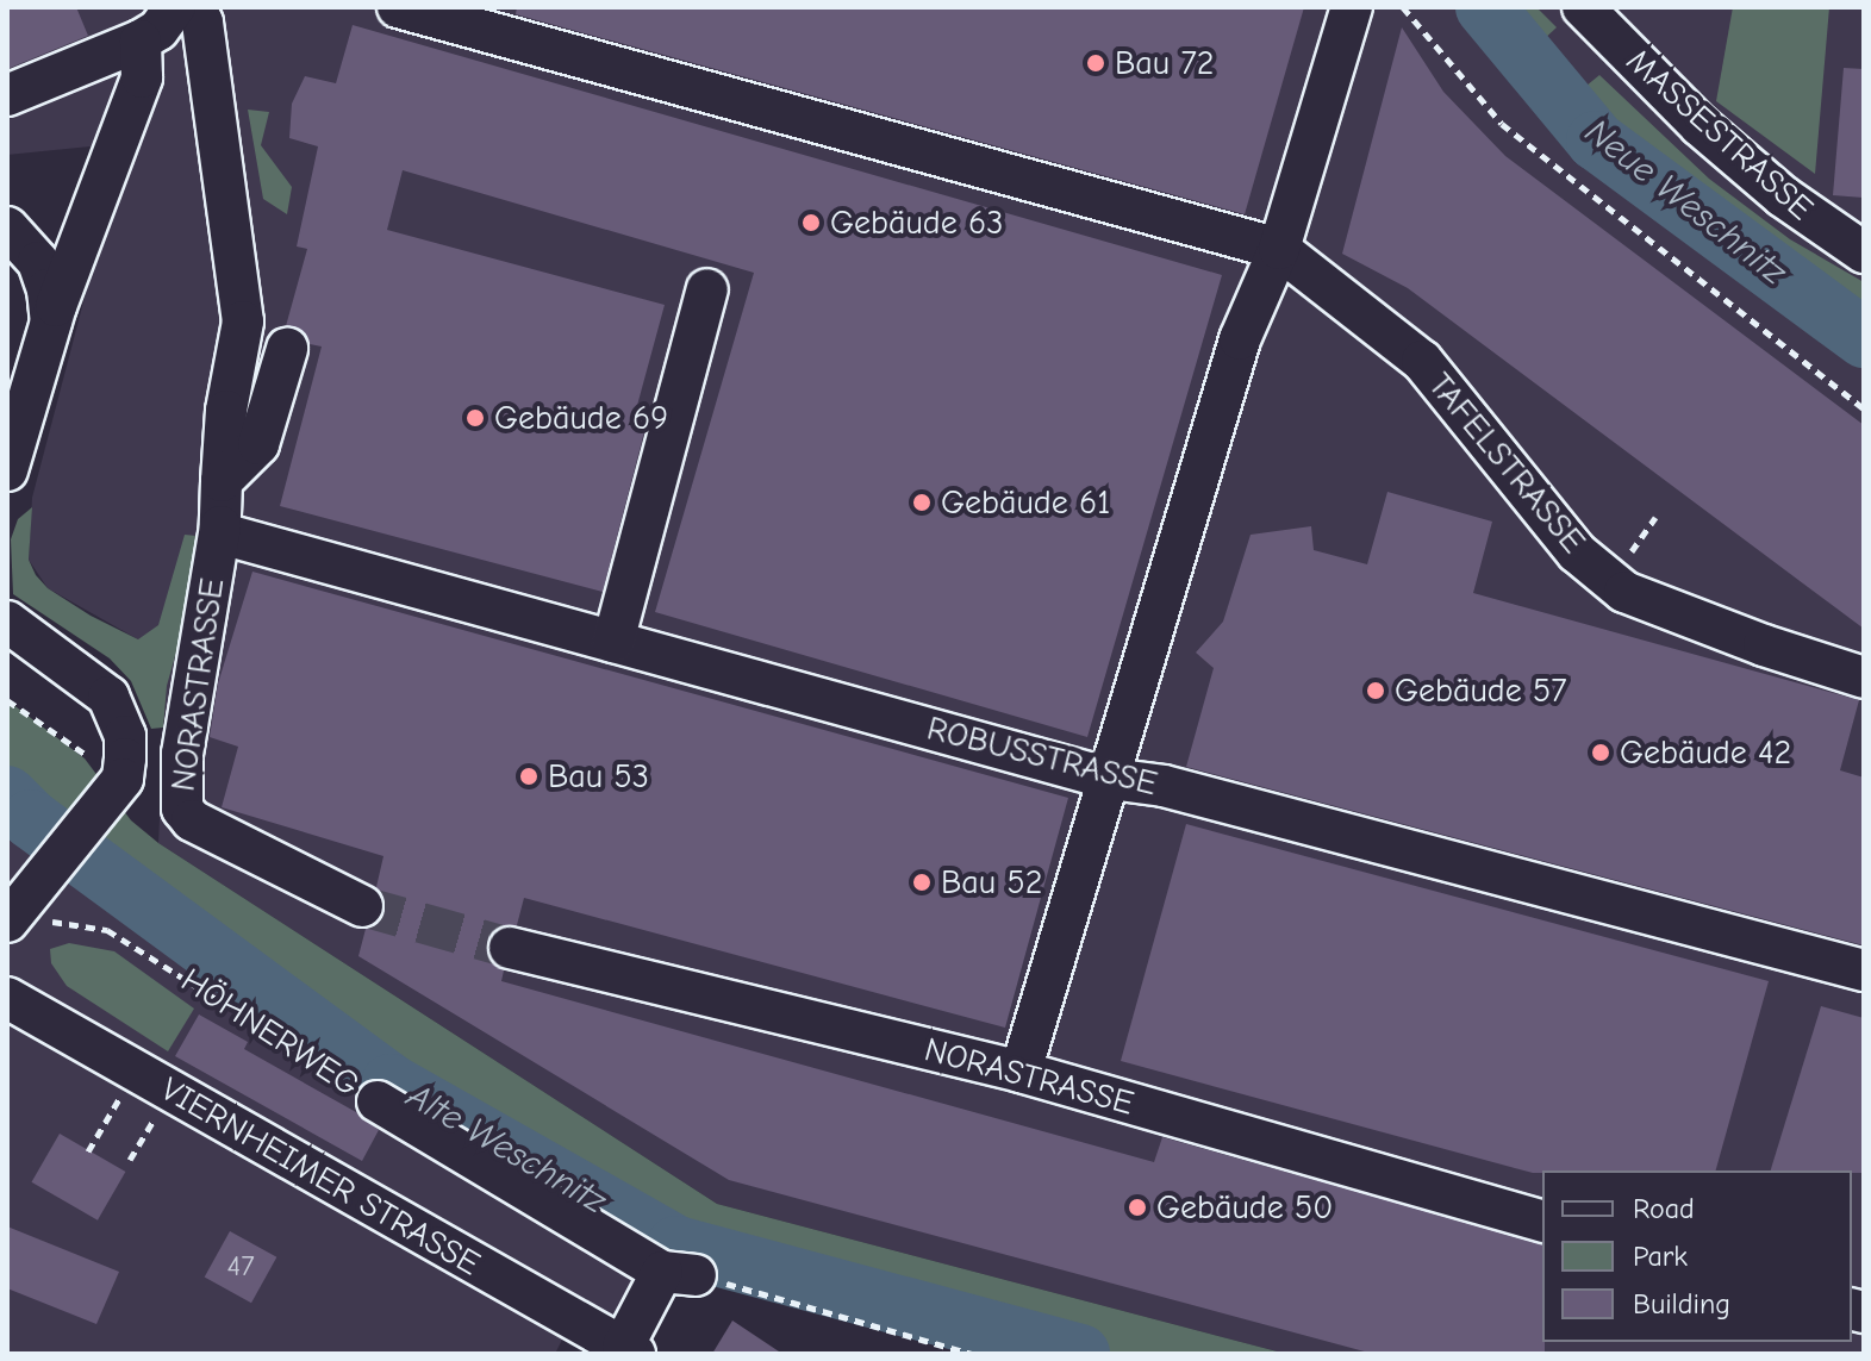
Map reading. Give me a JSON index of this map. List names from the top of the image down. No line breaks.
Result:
{"streets":{"street":["MASSESTRASSE","TAFELSTRASSE","NORASTRASSE","ROBUSSTRASSE","HÖHNERWEG","VIERNHEIMER STRASSE"]},"crossings":[["NORASTRASSE","ROBUSSTRASSE"]],"water":["Neue Weschnitz","Alte Weschnitz"],"places":["Bau 72","Gebäude 63","Gebäude 69","Gebäude 61","Gebäude 57","Gebäude 42","Bau 53","Bau 52","Gebäude 50"],"house_numbers":["47"],"legend":["Road","Park","Building"]}
